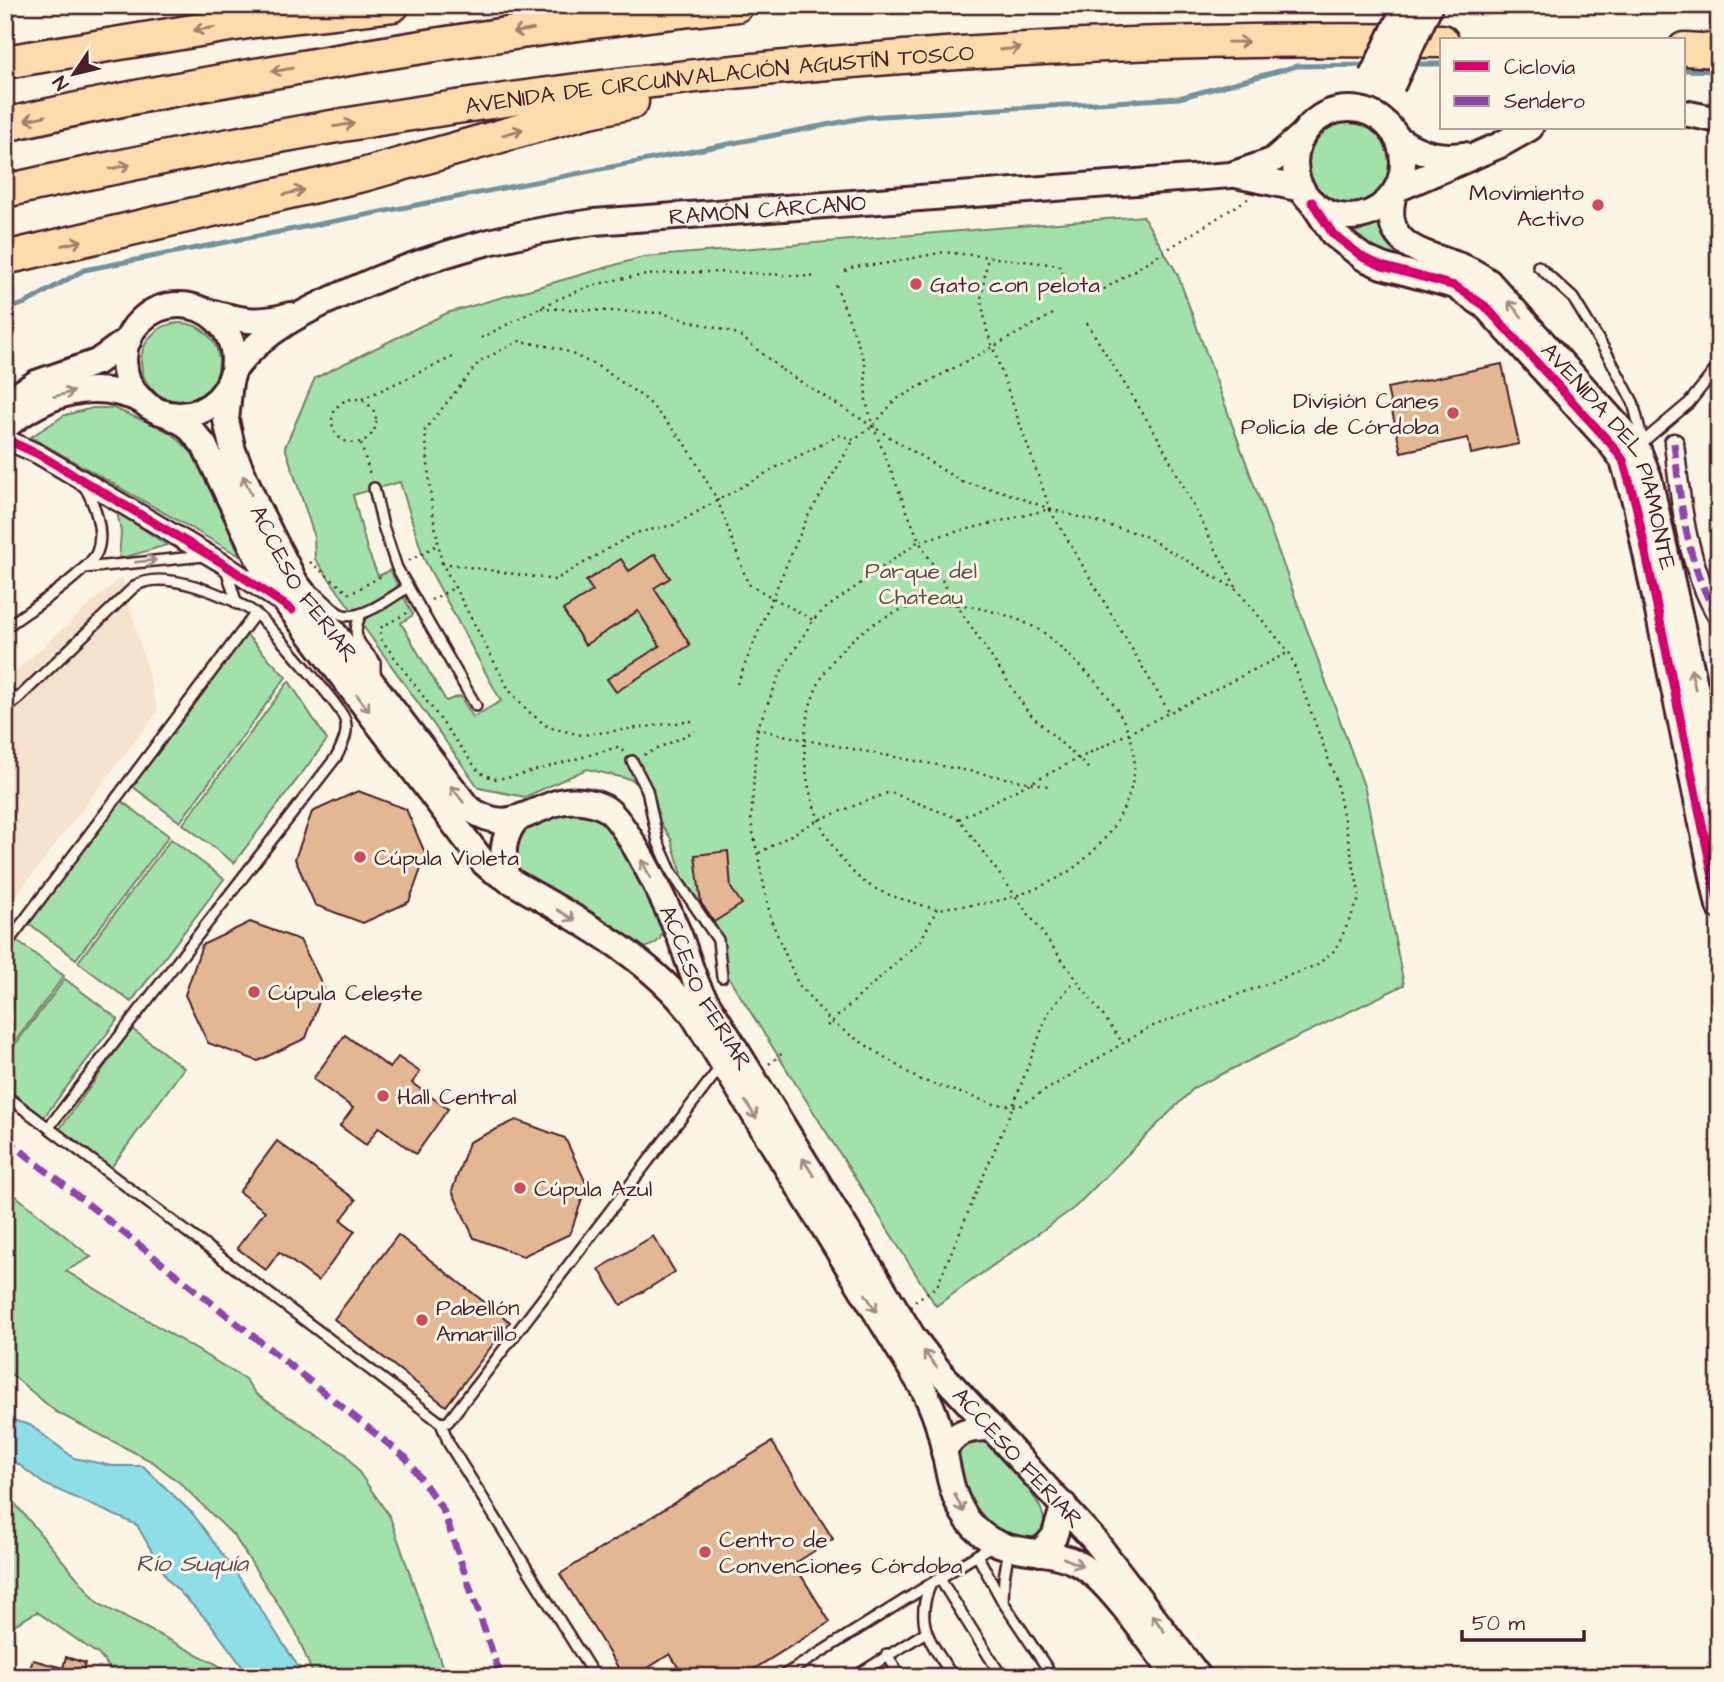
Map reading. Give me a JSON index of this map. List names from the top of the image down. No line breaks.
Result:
{"streets":{"highway":["AVENIDA DE CIRCUNVALACIÓN AGUSTÍN TOSCO"],"main road":["RAMÓN CÁRCANO","AVENIDA DEL PIAMONTE","ACCESO FERIAR"]},"crossings":[["RAMÓN CÁRCANO","AVENIDA DEL PIAMONTE"],["RAMÓN CÁRCANO","ACCESO FERIAR"]],"water":["Río Suquía"],"parks":["Parque del Chateau"],"places":["Movimiento Activo","Gato con pelota","División Canes Policía de Córdoba","Cúpula Violeta","Cúpula Celeste","Hall Central","Cúpula Azul","Pabellón Amarillo","Centro de Convenciones Córdoba"],"legend":["Ciclovía","Sendero"],"scale_bar":"50 m","north":"bottom left"}
